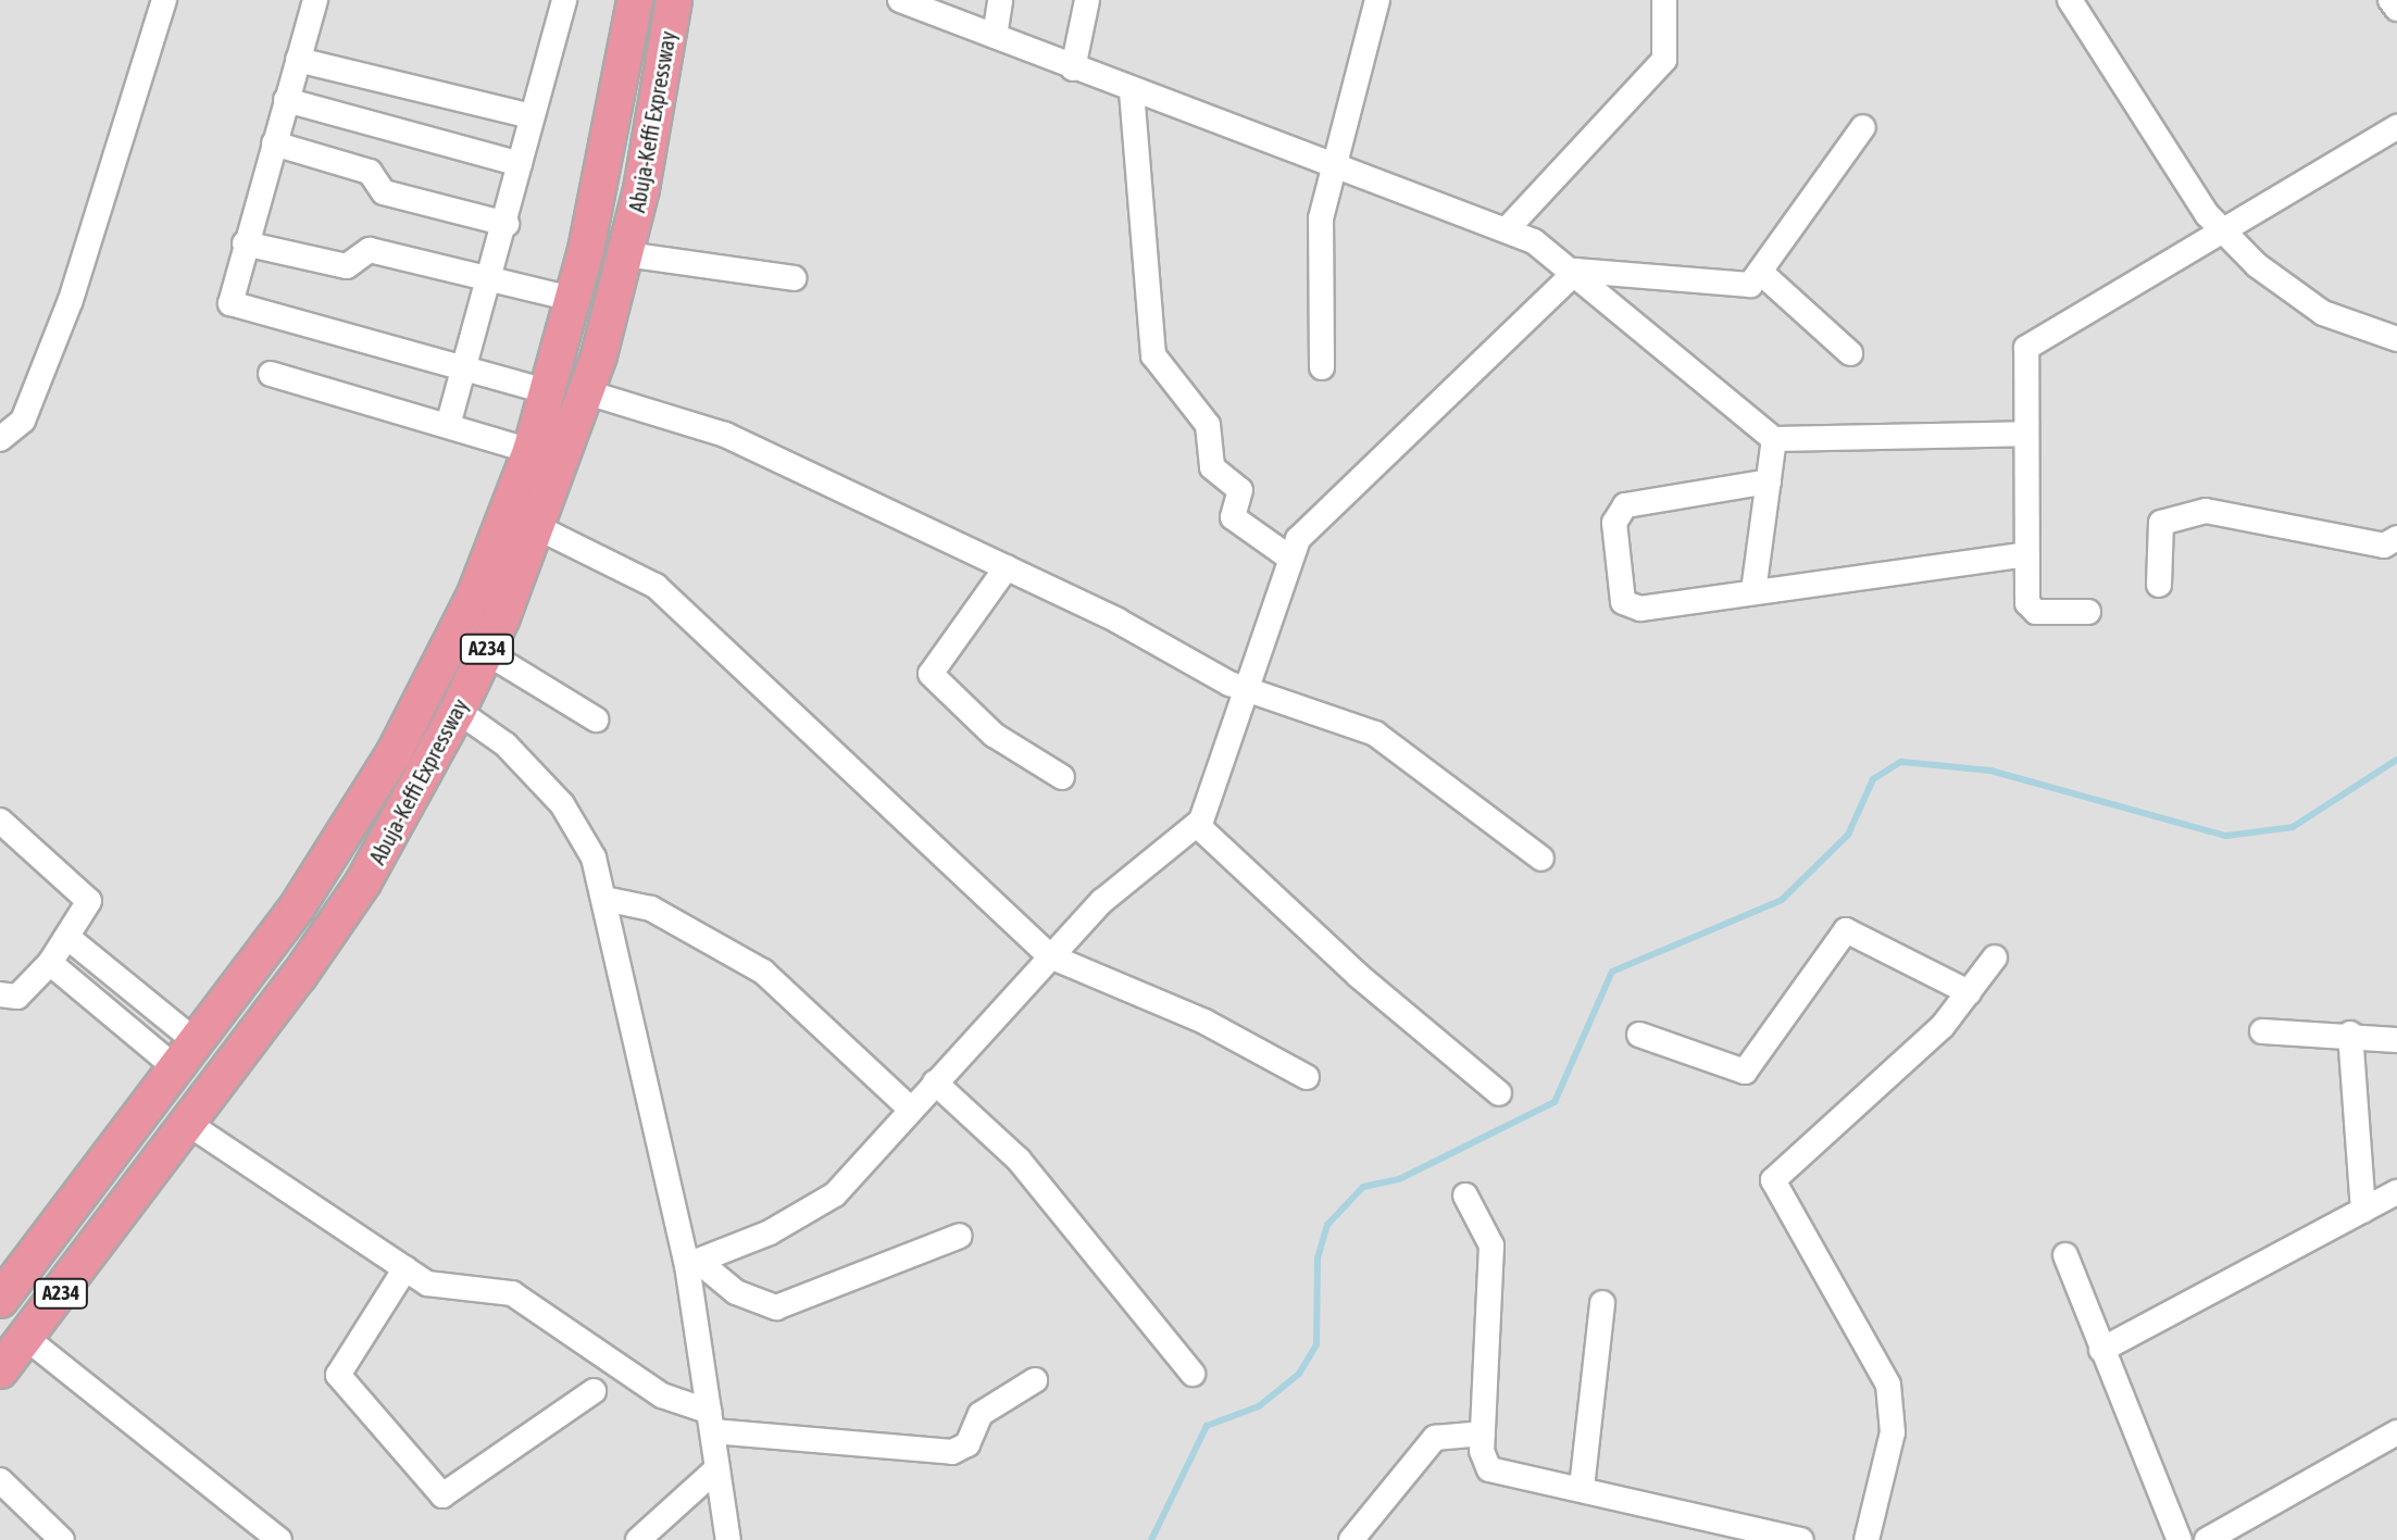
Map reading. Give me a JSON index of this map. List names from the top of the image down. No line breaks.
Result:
{"streets":{"highway":["Abuja-Keffi Expressway","A234"]}}
